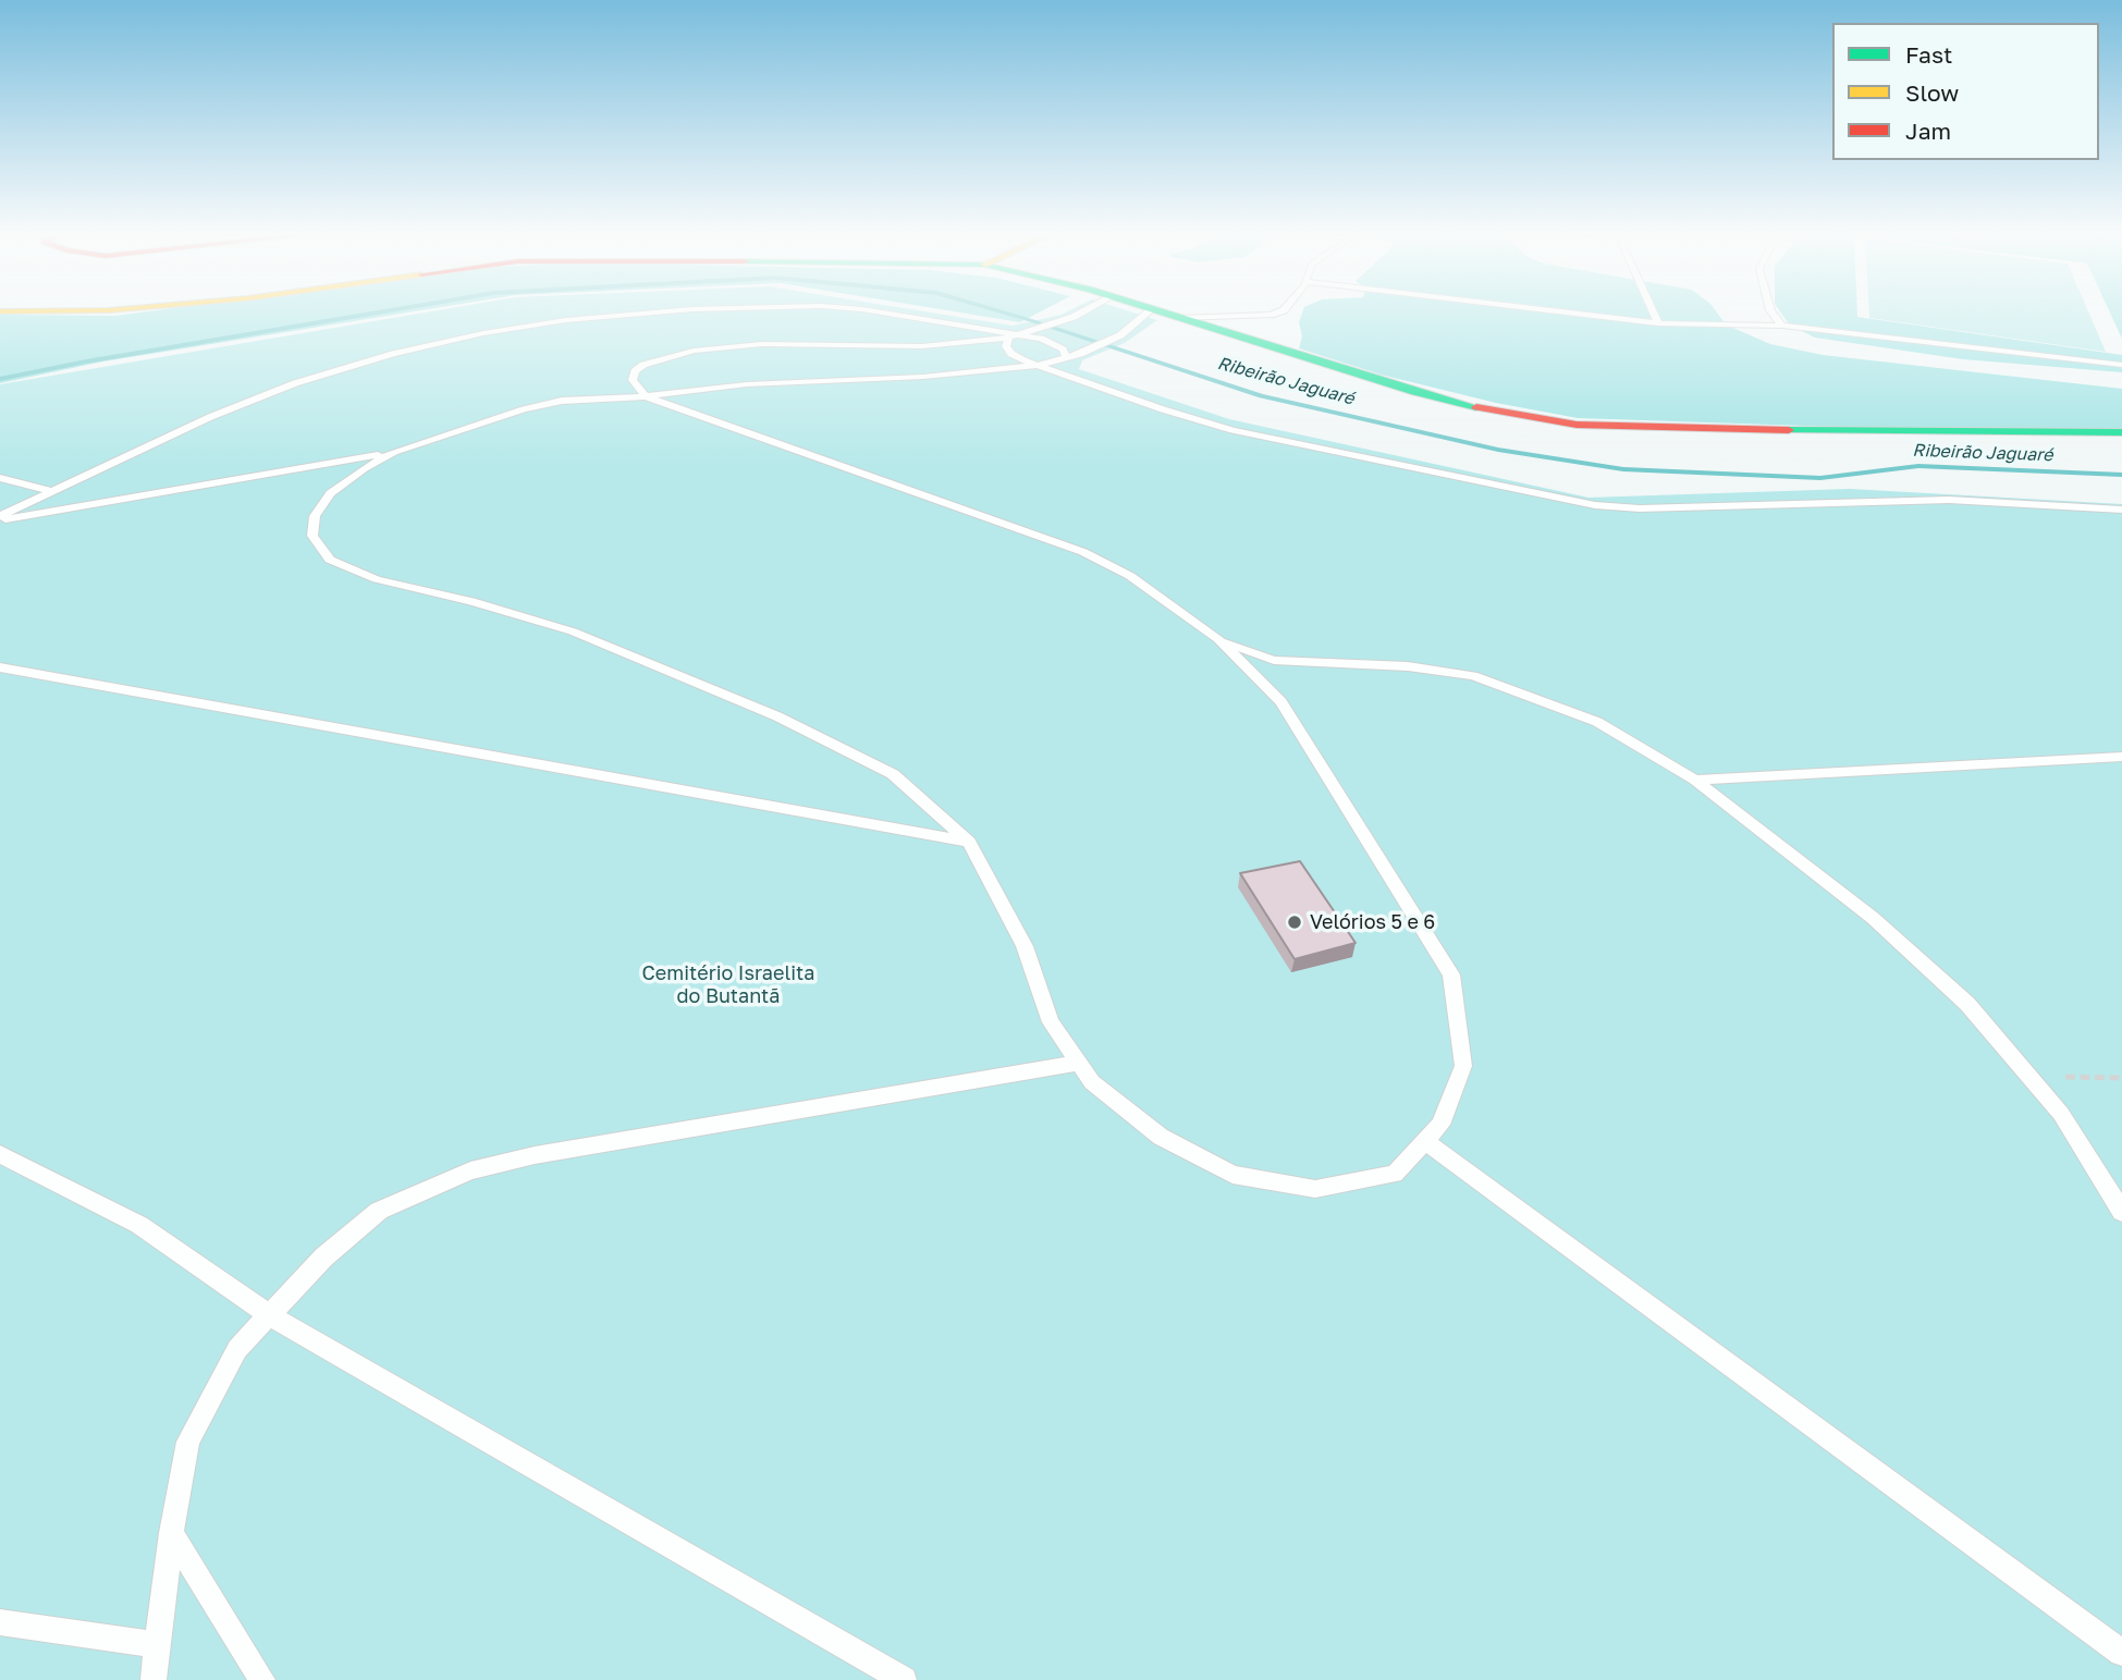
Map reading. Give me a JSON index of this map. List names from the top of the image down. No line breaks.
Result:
{"water":["Ribeirão Jaguaré"],"parks":["Cemitério Israelita do Butantã"],"places":["Velórios 5 e 6"],"legend":["Fast","Slow","Jam"]}
